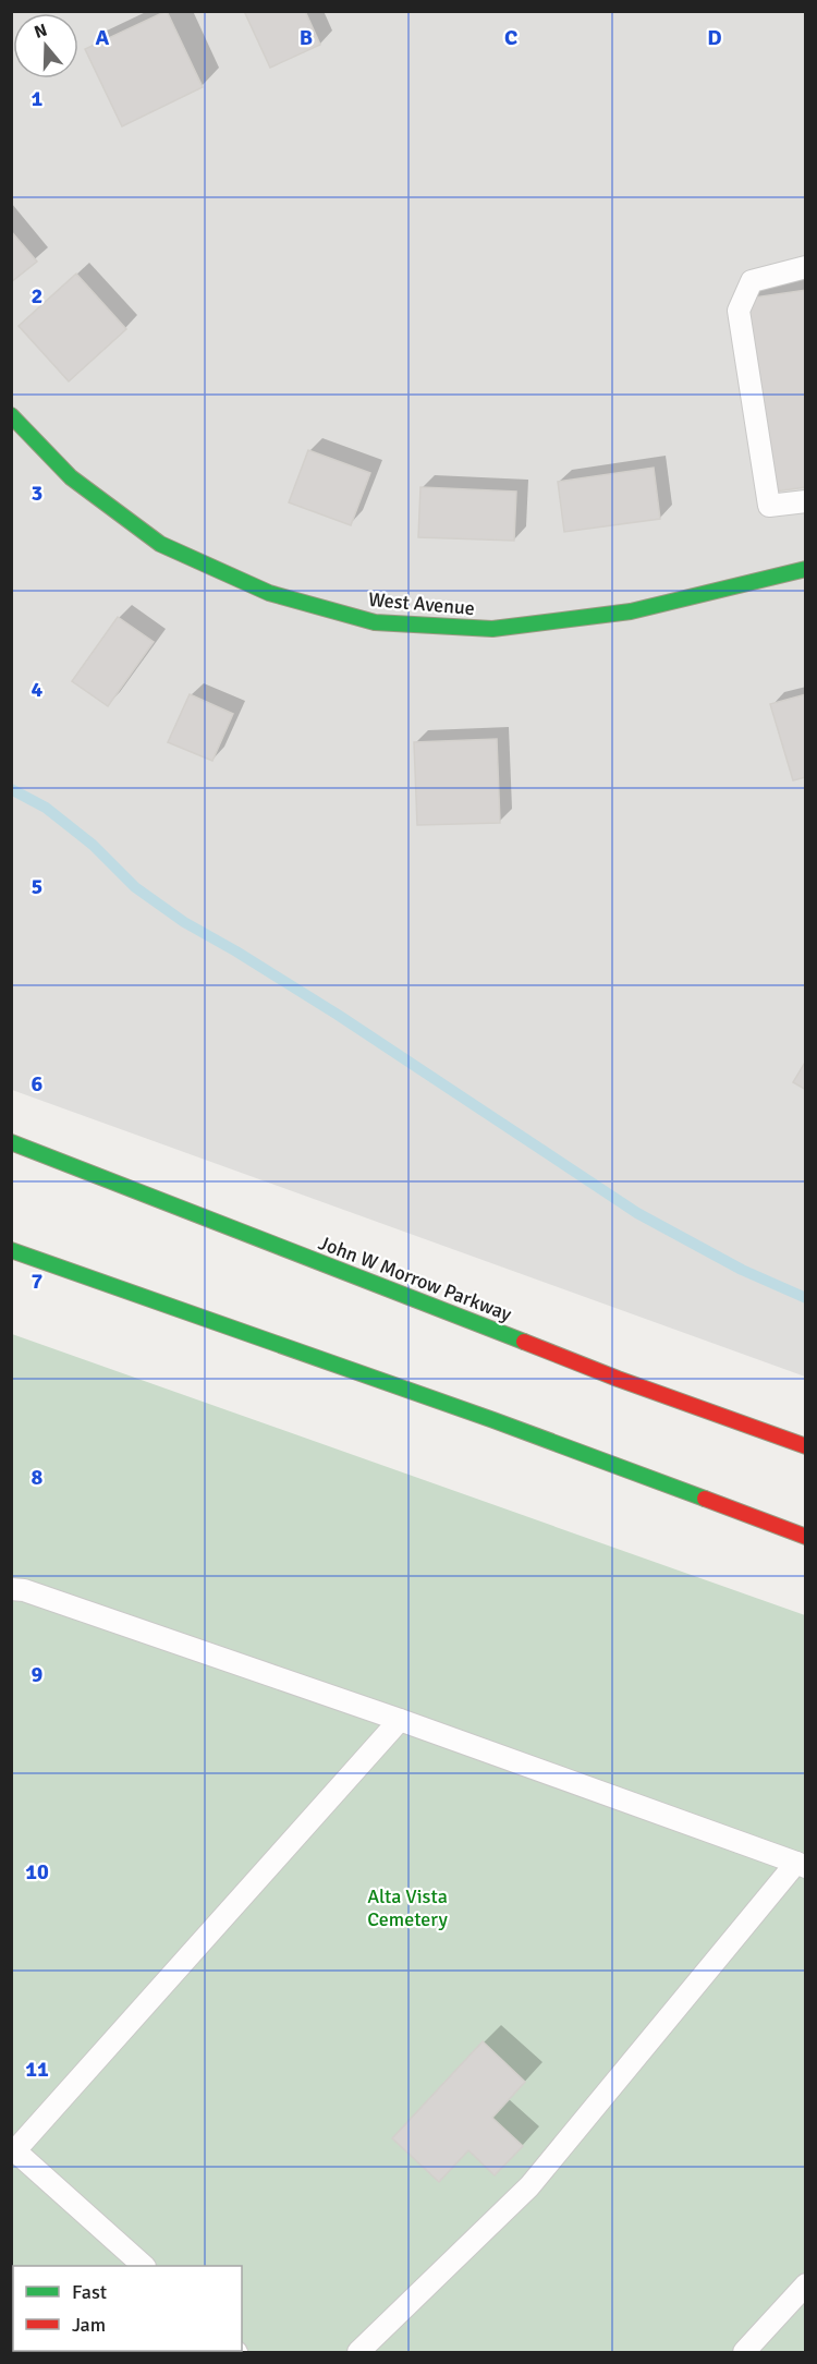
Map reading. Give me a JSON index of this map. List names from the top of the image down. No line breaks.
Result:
{"streets":{"main road":["West Avenue","John W Morrow Parkway"]},"parks":["Alta Vista Cemetery"],"legend":["Fast","Jam"],"north":"top","grid":{"columns":["A","B","C","D"],"rows":["1","2","3","4","5","6","7","8","9","10","11"]}}
